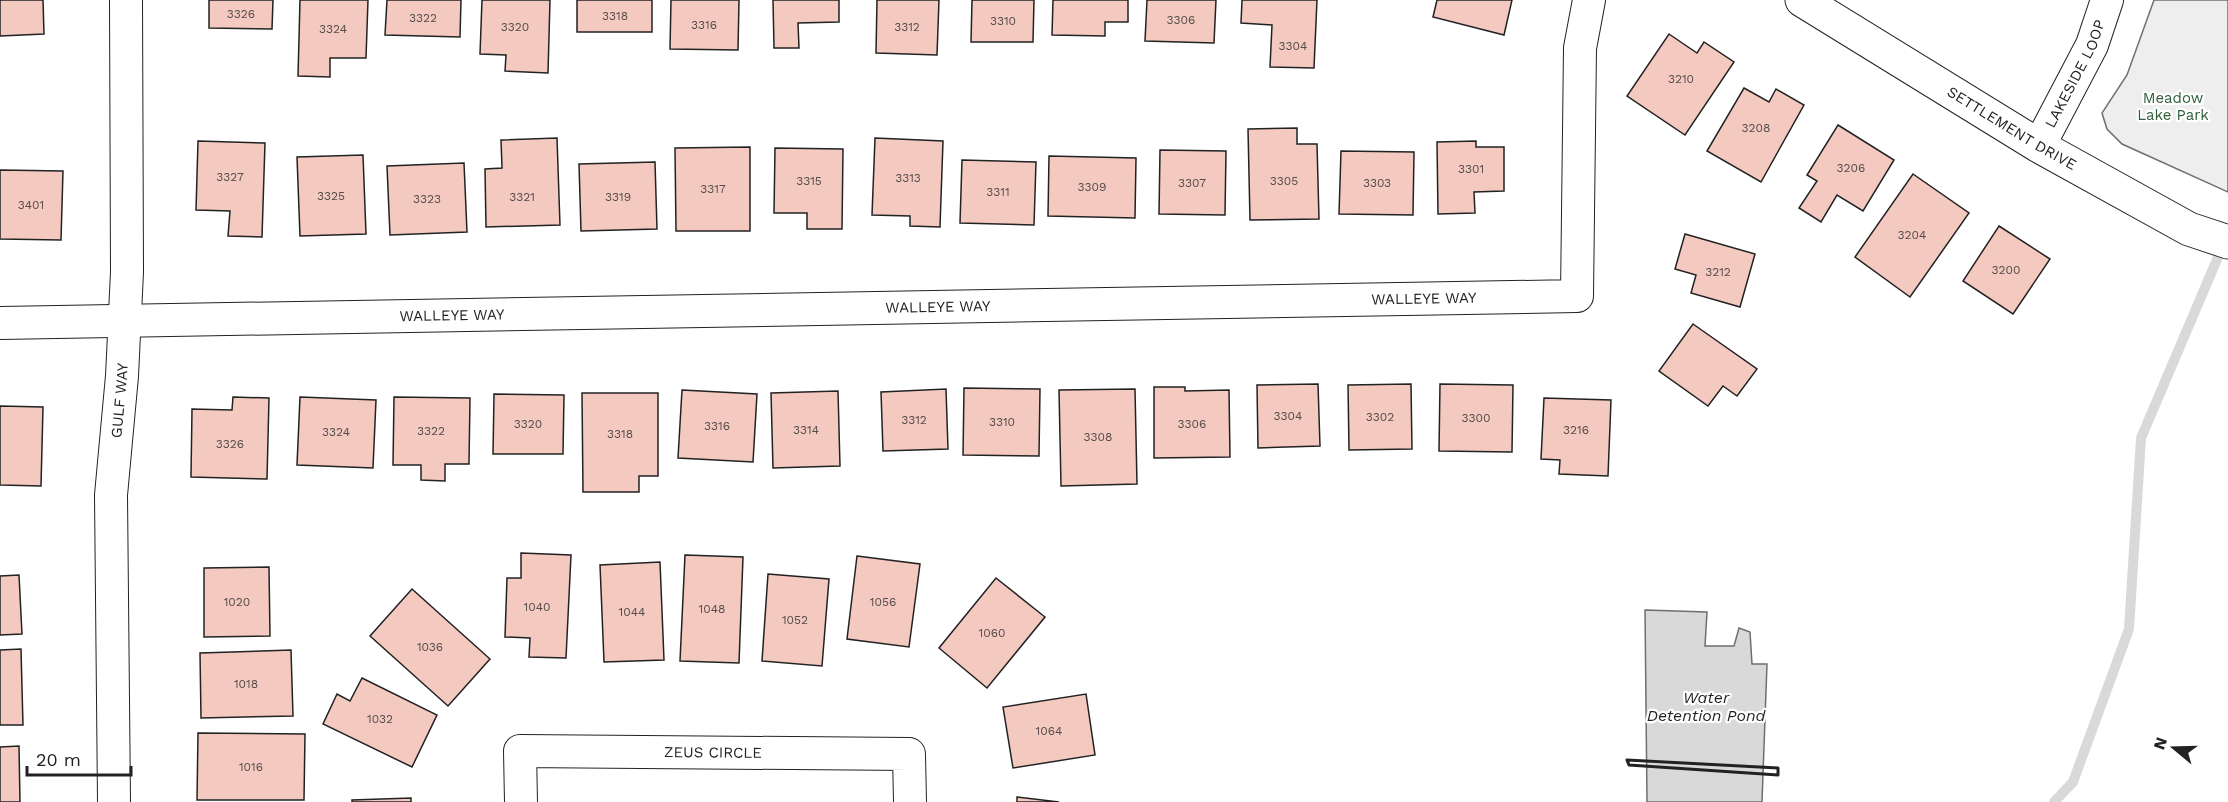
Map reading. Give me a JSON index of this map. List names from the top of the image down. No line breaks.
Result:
{"streets":{"street":["LAKESIDE LOOP","SETTLEMENT DRIVE","WALLEYE WAY","GULF WAY","ZEUS CIRCLE"]},"crossings":[["LAKESIDE LOOP","SETTLEMENT DRIVE"],["WALLEYE WAY","GULF WAY"]],"water":["Water Detention Pond"],"parks":["Meadow Lake Park"],"house_numbers":["3326","3318","3322","3306","3310","3316","3320","3312","3324","3304","3210","3208","3206","3301","3327","3313","3315","3305","3307","3303","3309","3317","3311","3325","3321","3319","3323","3401","3204","3200","3212","3304","3302","3300","3312","3310","3320","3306","3316","3314","3216","3322","3324","3318","3308","3326","1020","1056","1040","1048","1044","1052","1060","1036","1018","1032","1064","1016"],"scale_bar":"20 m","north":"left"}
